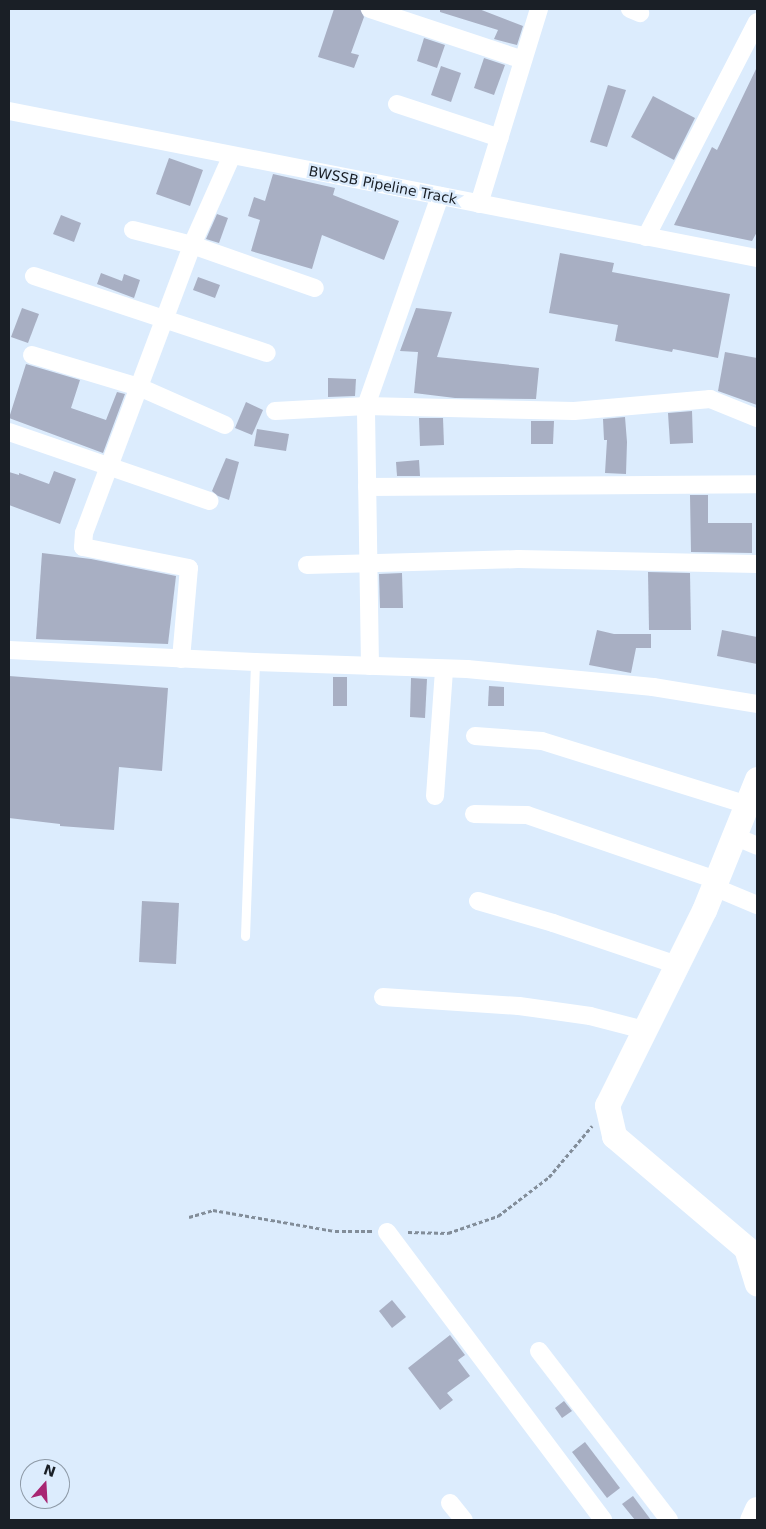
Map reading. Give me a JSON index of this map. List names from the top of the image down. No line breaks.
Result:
{"streets":{"street":["BWSSB Pipeline Track"]},"north":"top"}
